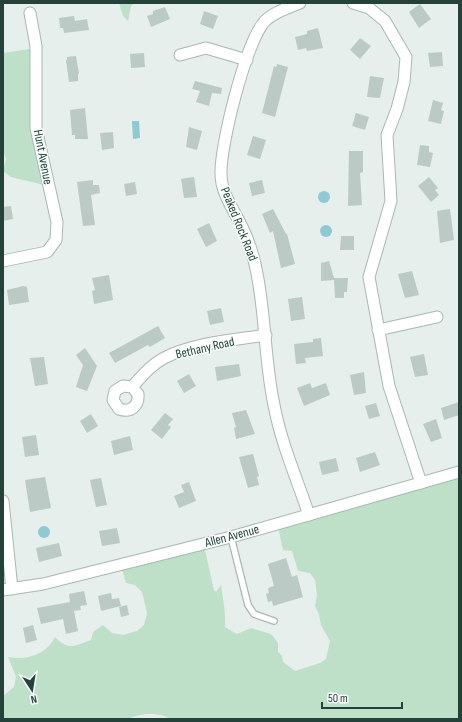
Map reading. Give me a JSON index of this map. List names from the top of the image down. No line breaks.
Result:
{"streets":{"street":["Hunt Avenue","Peaked Rock Road","Bethany Road","Allen Avenue"]},"crossings":[["Peaked Rock Road","Bethany Road"],["Peaked Rock Road","Allen Avenue"]],"scale_bar":"50 m","north":"bottom"}
